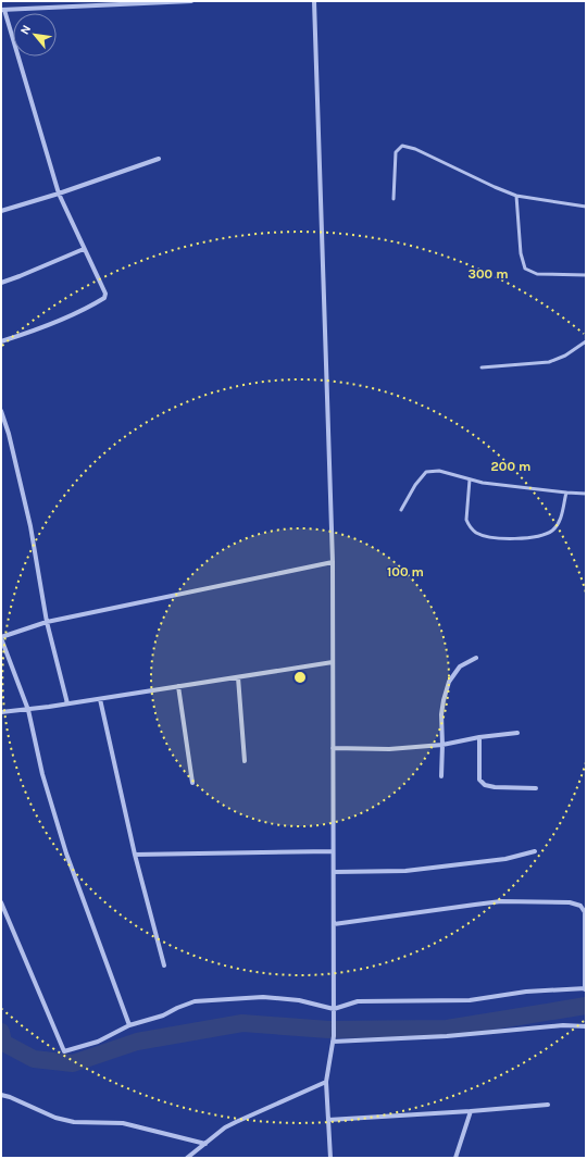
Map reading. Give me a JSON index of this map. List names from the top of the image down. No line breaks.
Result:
{"north":"top left","rings":["300 m","200 m","100 m"]}
